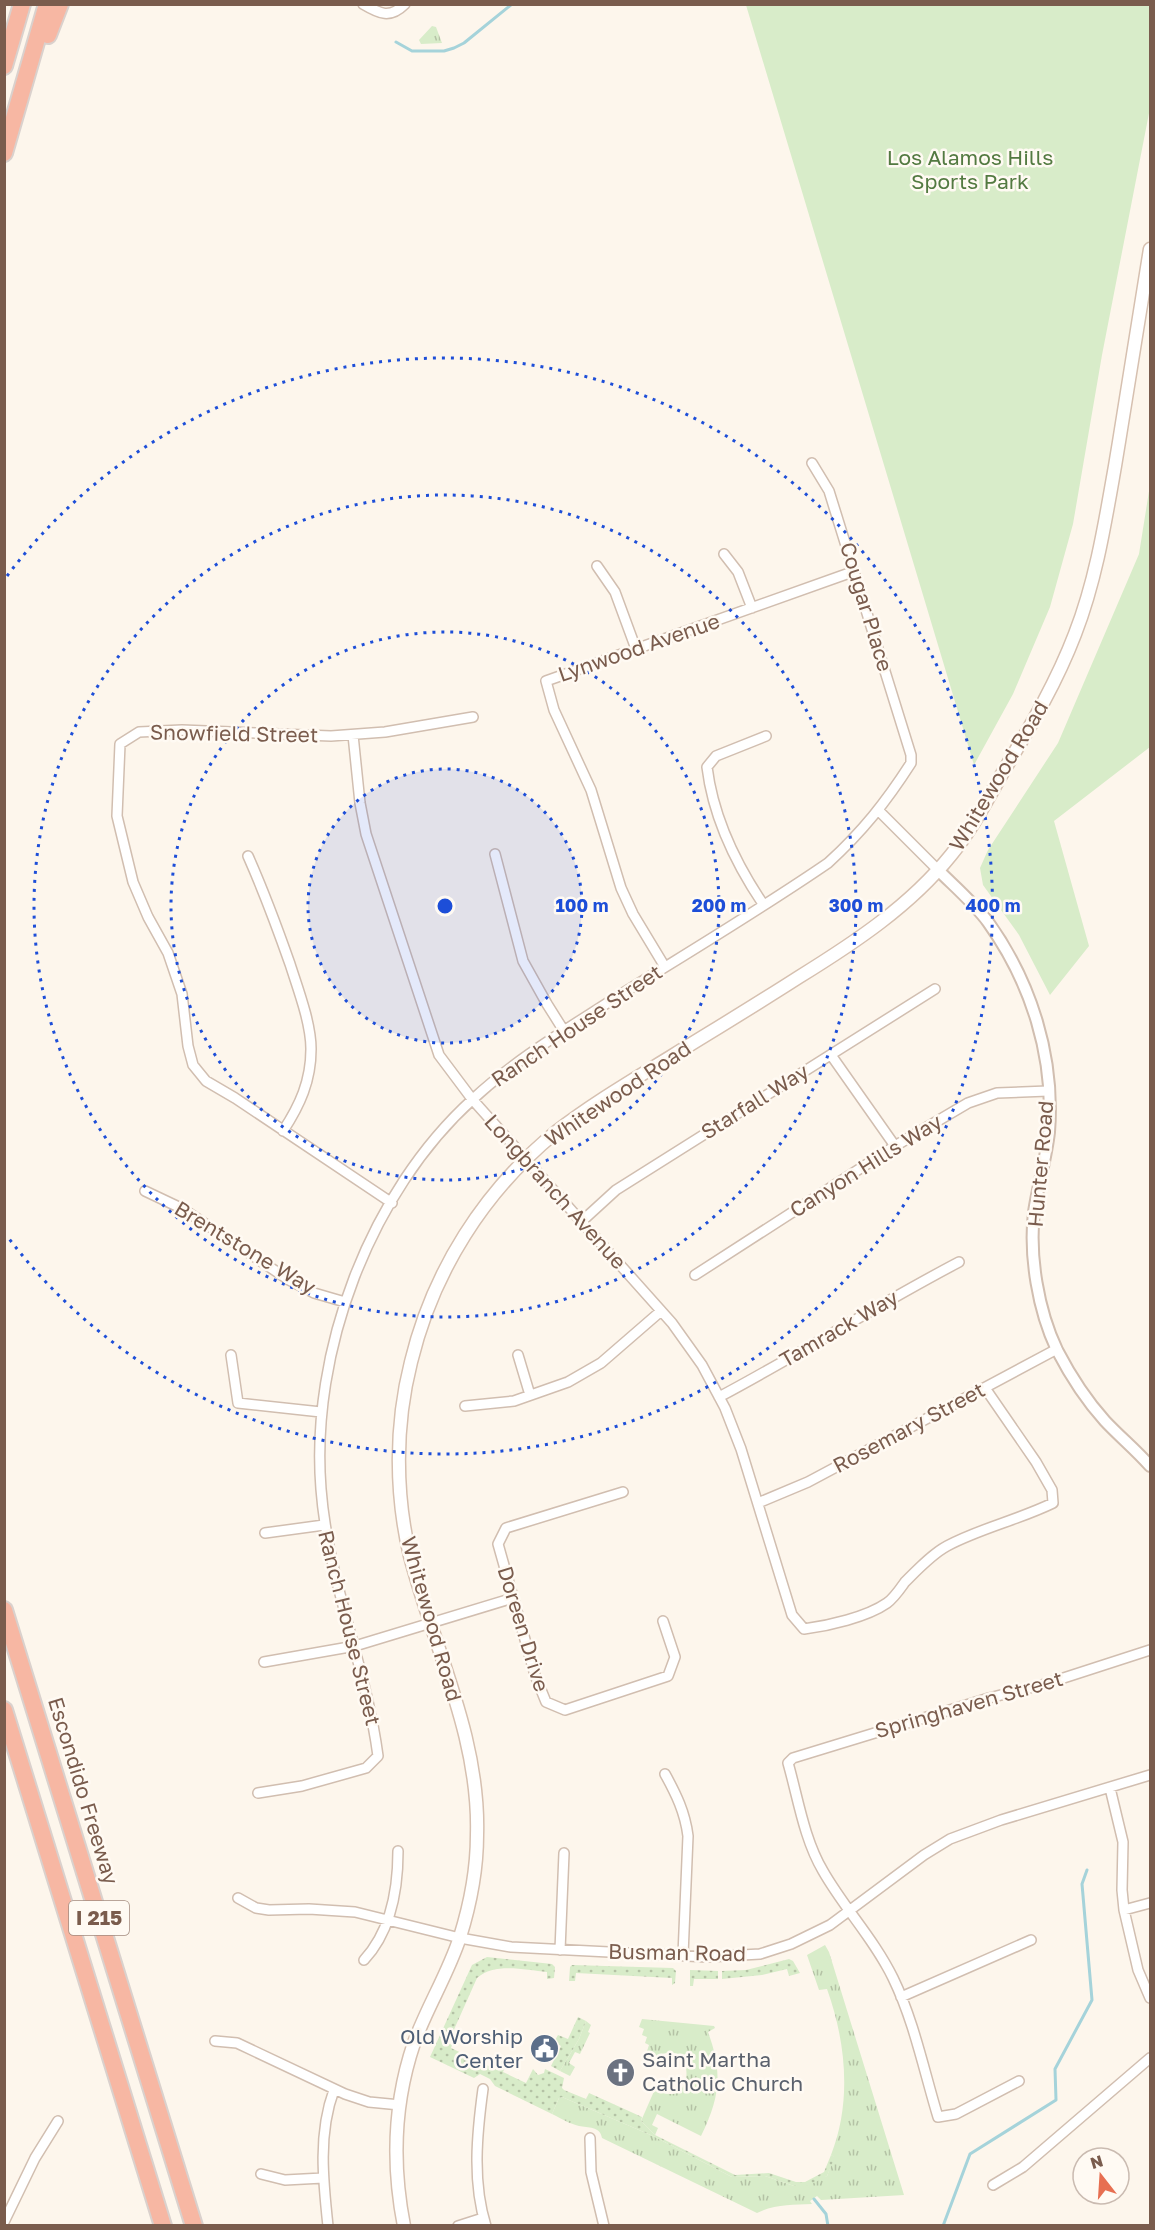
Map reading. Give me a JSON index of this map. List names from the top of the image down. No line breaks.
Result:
{"streets":{"highway":["Escondido Freeway","I 215"],"main road":["Whitewood Road"],"street":["Cougar Place","Lynwood Avenue","Snowfield Street","Ranch House Street","Starfall Way","Hunter Road","Canyon Hills Way","Longbranch Avenue","Brentstone Way","Tamrack Way","Rosemary Street","Doreen Drive","Springhaven Street","Busman Road"]},"crossings":[["Cougar Place","Lynwood Avenue"],["Cougar Place","Ranch House Street"],["Lynwood Avenue","Ranch House Street"],["Snowfield Street","Longbranch Avenue"],["Whitewood Road","Hunter Road"],["Whitewood Road","Longbranch Avenue"],["Whitewood Road","Busman Road"],["Ranch House Street","Hunter Road"],["Ranch House Street","Longbranch Avenue"],["Ranch House Street","Brentstone Way"],["Starfall Way","Longbranch Avenue"],["Hunter Road","Canyon Hills Way"],["Hunter Road","Rosemary Street"],["Longbranch Avenue","Tamrack Way"],["Longbranch Avenue","Rosemary Street"],["Springhaven Street","Busman Road"]],"parks":["Los Alamos Hills Sports Park"],"places":{"public building":["Old Worship Center"],"church":["Saint Martha Catholic Church"]},"north":"top","rings":["100 m","200 m","300 m","400 m"]}
